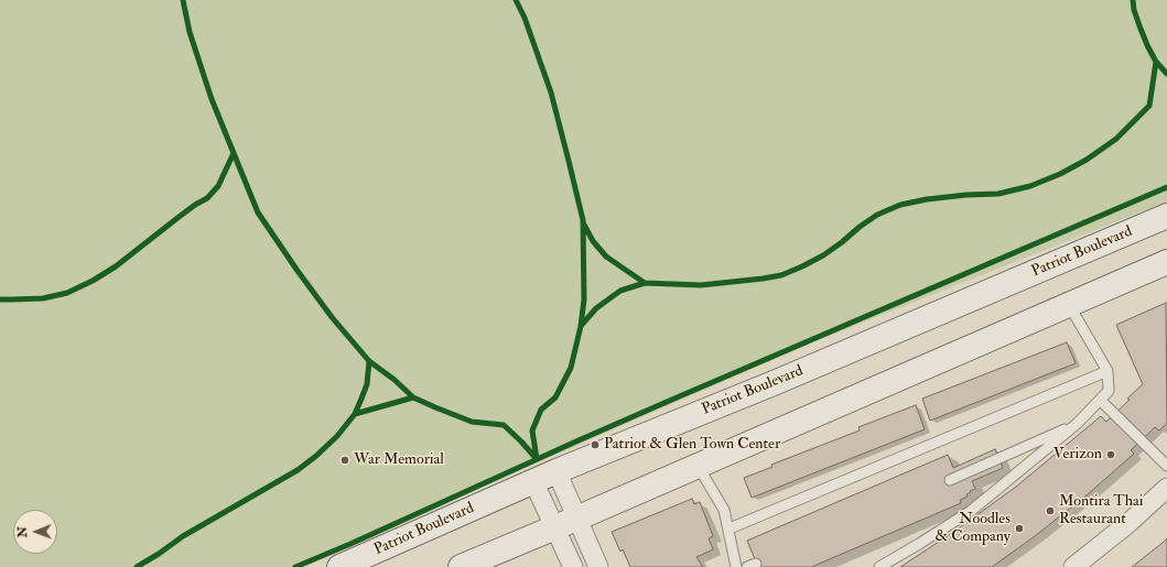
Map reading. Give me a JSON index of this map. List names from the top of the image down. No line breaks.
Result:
{"streets":{"main road":["Patriot Boulevard"]},"places":["Patriot & Glen Town Center","Verizon","War Memorial","Montira Thai Restaurant","Noodles & Company"],"north":"left"}
